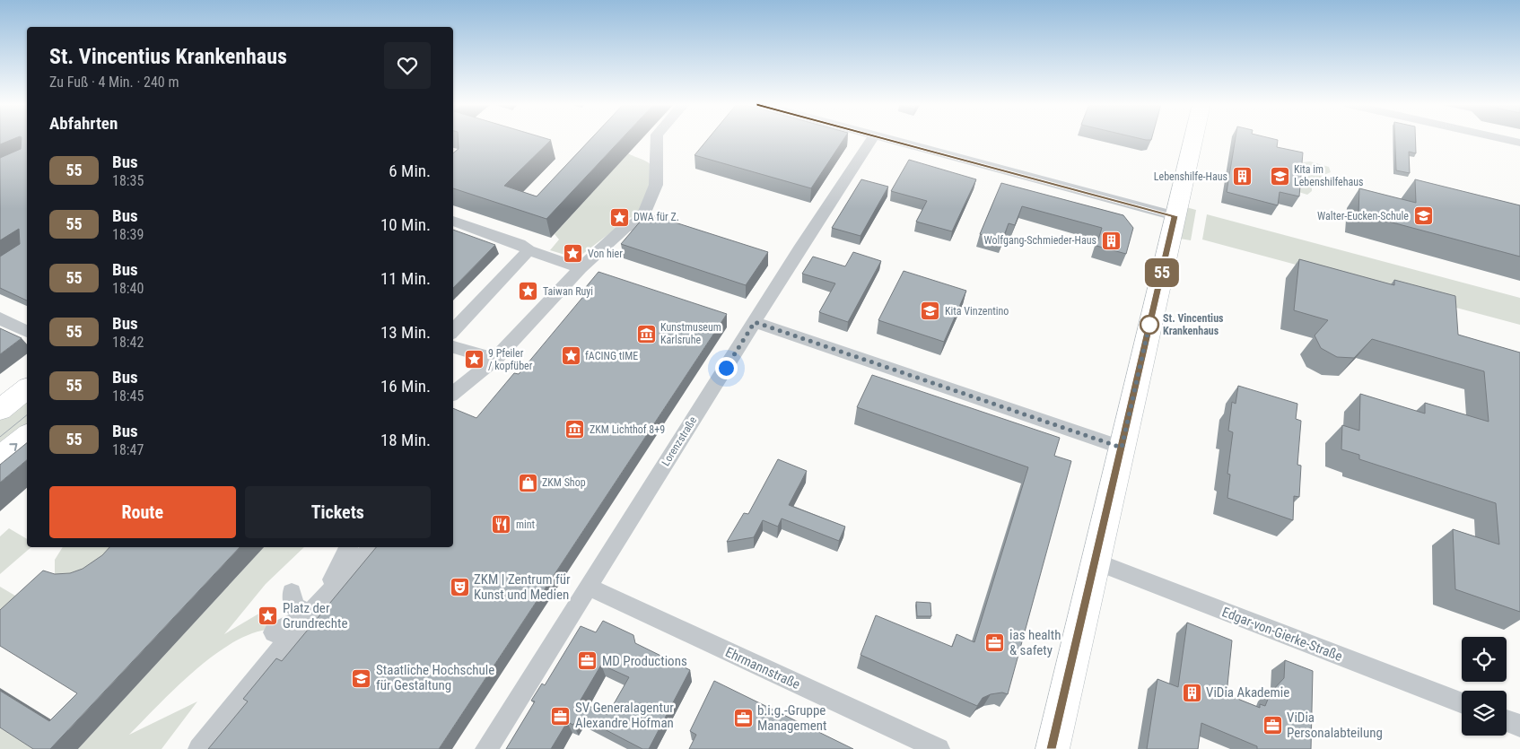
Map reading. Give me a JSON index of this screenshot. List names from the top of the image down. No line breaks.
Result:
{"streets":{"street":["Lorenzstraße","Edgar-von-Gierke-Straße","Ehrmannstraße"]},"crossings":[["Lorenzstraße","Ehrmannstraße"]],"places":{"school or university":["Kita im Lebenshilfehaus","Walter-Eucken-Schule","Kita Vinzentino","Staatliche Hochschule für Gestaltung"],"building":["Lebenshilfe-Haus","Wolfgang-Schmieder-Haus","ViDia Akademie"],"place":["DWA für Z.","Von hier","Taiwan Ruyi","fACING tIME","9 Pfeiler / kopfüber","Platz der Grundrechte"],"other":["St. Vincentius Krankenhaus"],"museum":["Kunstmuseum Karlsruhe","ZKM Lichthof 8+9"],"shop":["ZKM Shop"],"restaurant":["mint"],"theatre":["ZKM | Zentrum für Kunst und Medien"],"office":["ias health & safety","MD Productions","SV Generalagentur Alexandre Hofman","b.i.g.-Gruppe Management","ViDia Personalabteilung"]},"lines":["bus line 55"],"page":{"on_map":"55","heading":[["St. Vincentius Krankenhaus","Zu Fuß · 4 Min. · 240 m"],"Abfahrten"],"list":[{"mark":"55","name":"Bus","note":"18:35","value":"6 Min."},{"mark":"55","name":"Bus","note":"18:39","value":"10 Min."},{"mark":"55","name":"Bus","note":"18:40","value":"11 Min."},{"mark":"55","name":"Bus","note":"18:42","value":"13 Min."},{"mark":"55","name":"Bus","note":"18:45","value":"16 Min."},{"mark":"55","name":"Bus","note":"18:47","value":"18 Min."}],"buttons":["Route","Tickets"]}}
